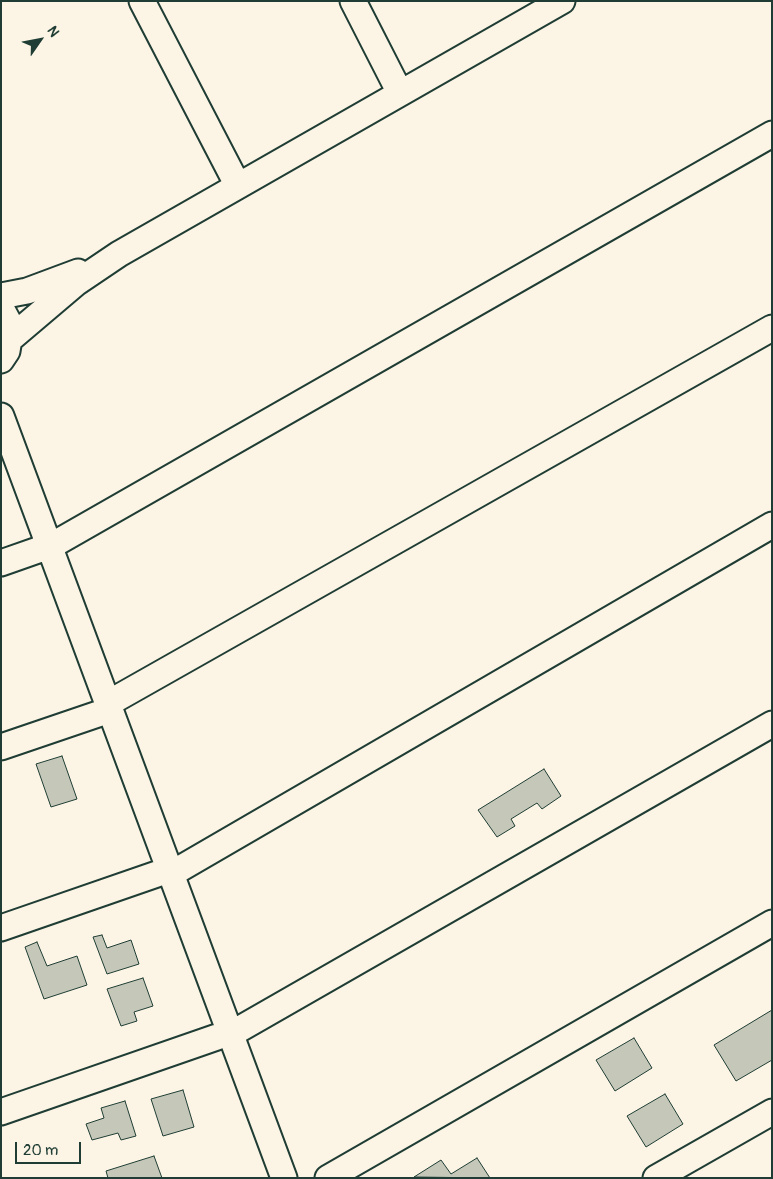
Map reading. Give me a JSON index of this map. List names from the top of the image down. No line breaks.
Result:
{"scale_bar":"20 m","north":"top right"}
